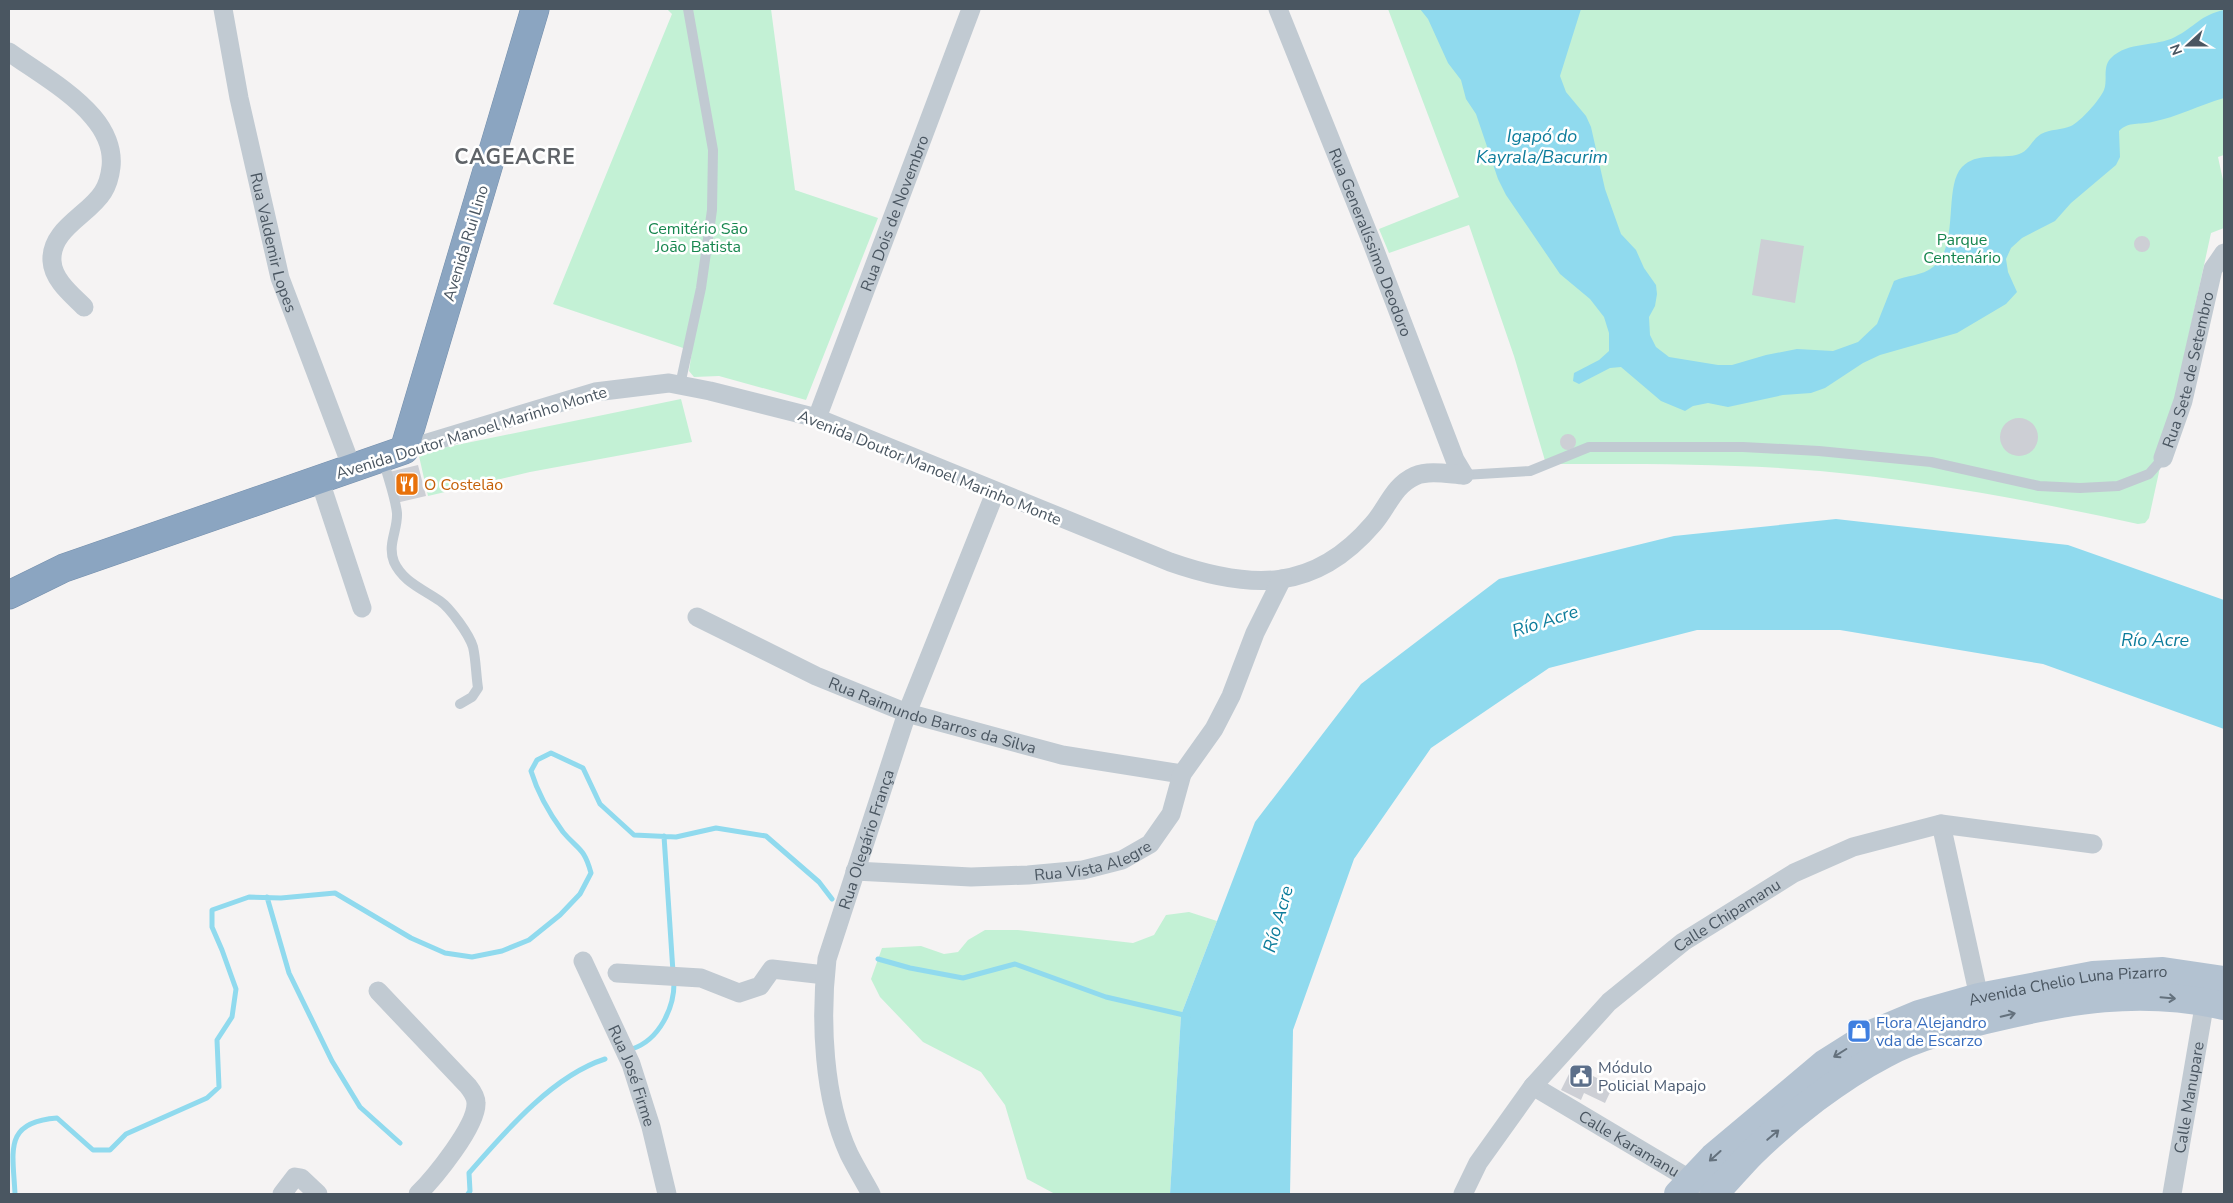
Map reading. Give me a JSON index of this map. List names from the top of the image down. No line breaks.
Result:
{"streets":{"highway":["Avenida Rui Lino","Avenida Doutor Manoel Marinho Monte"],"main road":["Avenida Chelio Luna Pizarro"],"street":["Rua Dois de Novembro","Rua Valdemir Lopes","Rua Generalíssimo Deodoro","Rua Sete de Setembro","Rua Raimundo Barros da Silva","Rua Olegário França","Rua Vista Alegre","Calle Chipamanu","Rua José Firme","Calle Manupare","Calle Karamanu"]},"crossings":[["Rua Dois de Novembro","Avenida Doutor Manoel Marinho Monte"],["Rua Valdemir Lopes","Avenida Doutor Manoel Marinho Monte"],["Rua Generalíssimo Deodoro","Avenida Doutor Manoel Marinho Monte"],["Avenida Rui Lino","Avenida Doutor Manoel Marinho Monte"],["Rua Sete de Setembro","Avenida Doutor Manoel Marinho Monte"],["Avenida Doutor Manoel Marinho Monte","Rua Olegário França"],["Avenida Doutor Manoel Marinho Monte","Rua Vista Alegre"],["Rua Raimundo Barros da Silva","Rua Olegário França"],["Rua Raimundo Barros da Silva","Rua Vista Alegre"],["Rua Olegário França","Rua Vista Alegre"],["Calle Chipamanu","Calle Karamanu"],["Avenida Chelio Luna Pizarro","Calle Manupare"],["Avenida Chelio Luna Pizarro","Calle Karamanu"]],"districts":["CAGEACRE"],"water":["Igapó do Kayrala/Bacurim","Río Acre"],"parks":["Cemitério São João Batista","Parque Centenário"],"places":{"restaurant":["O Costelão"],"shop":["Flora Alejandro vda de Escarzo"],"public building":["Módulo Policial Mapajo"]},"north":"left"}
